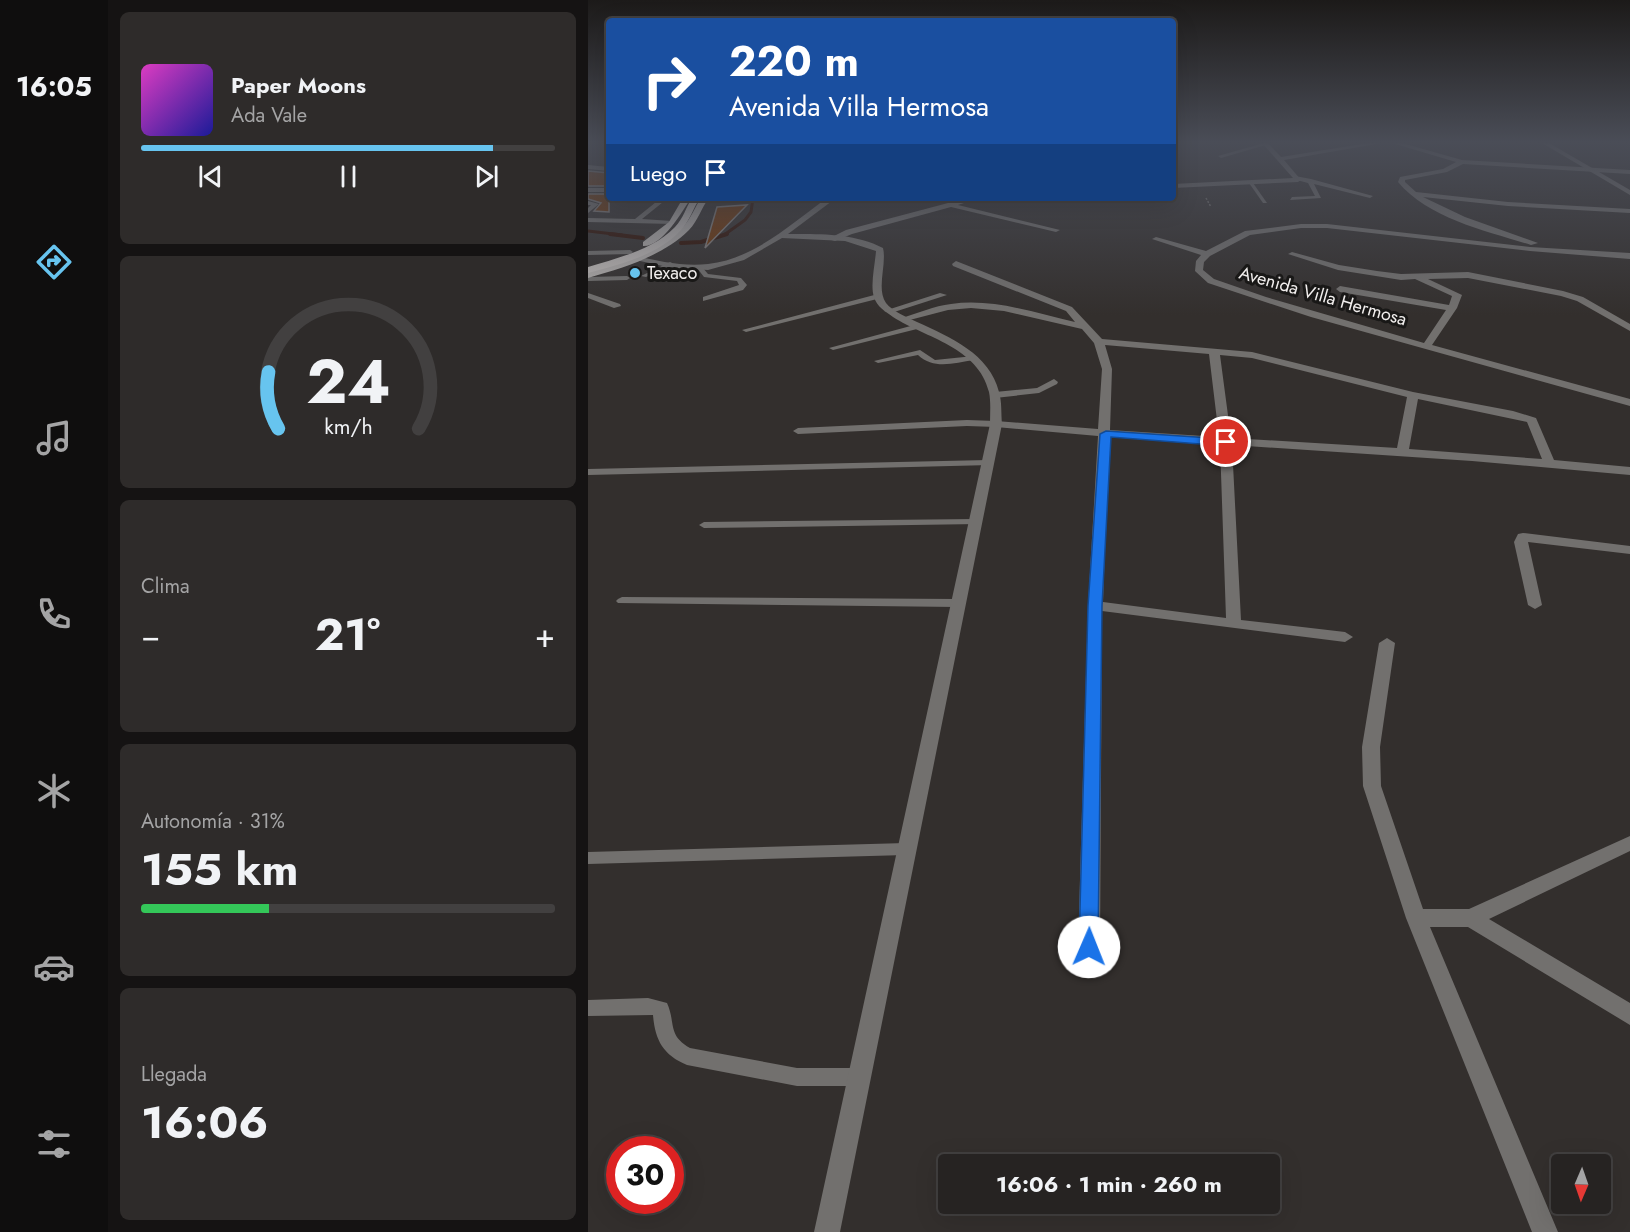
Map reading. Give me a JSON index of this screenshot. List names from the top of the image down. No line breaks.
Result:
{"streets":{"street":["Avenida Villa Hermosa"]},"places":["Texaco"],"north":"bottom","page":{"tabs":"16:05","turn":["220 m","Avenida Villa Hermosa"],"song":["Paper Moons","Ada Vale"],"then":"Luego","tile":["Clima",["Autonomía · 31%","155 km"],["Llegada","16:06"]],"heat":["−","21°","+"],"limit":"30","trip":"16:06 · 1 min · 260 m","gauge":["24","km/h"]}}
